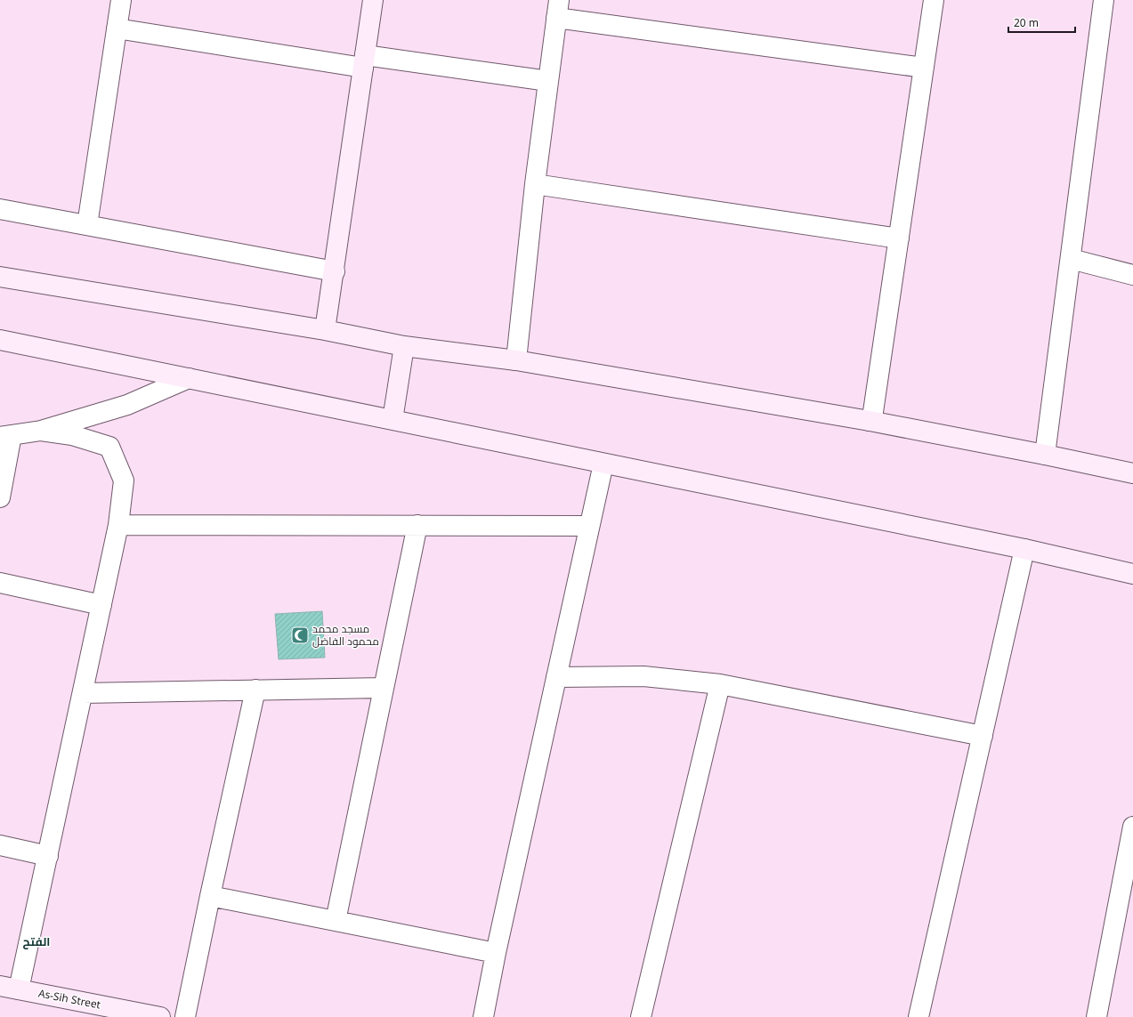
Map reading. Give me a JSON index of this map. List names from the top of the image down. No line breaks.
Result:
{"streets":{"street":["As-Sih Street"]},"districts":["الفتح"],"places":{"mosque":["مسجد محمد محمود الفاضل"]},"scale_bar":"20 m"}
